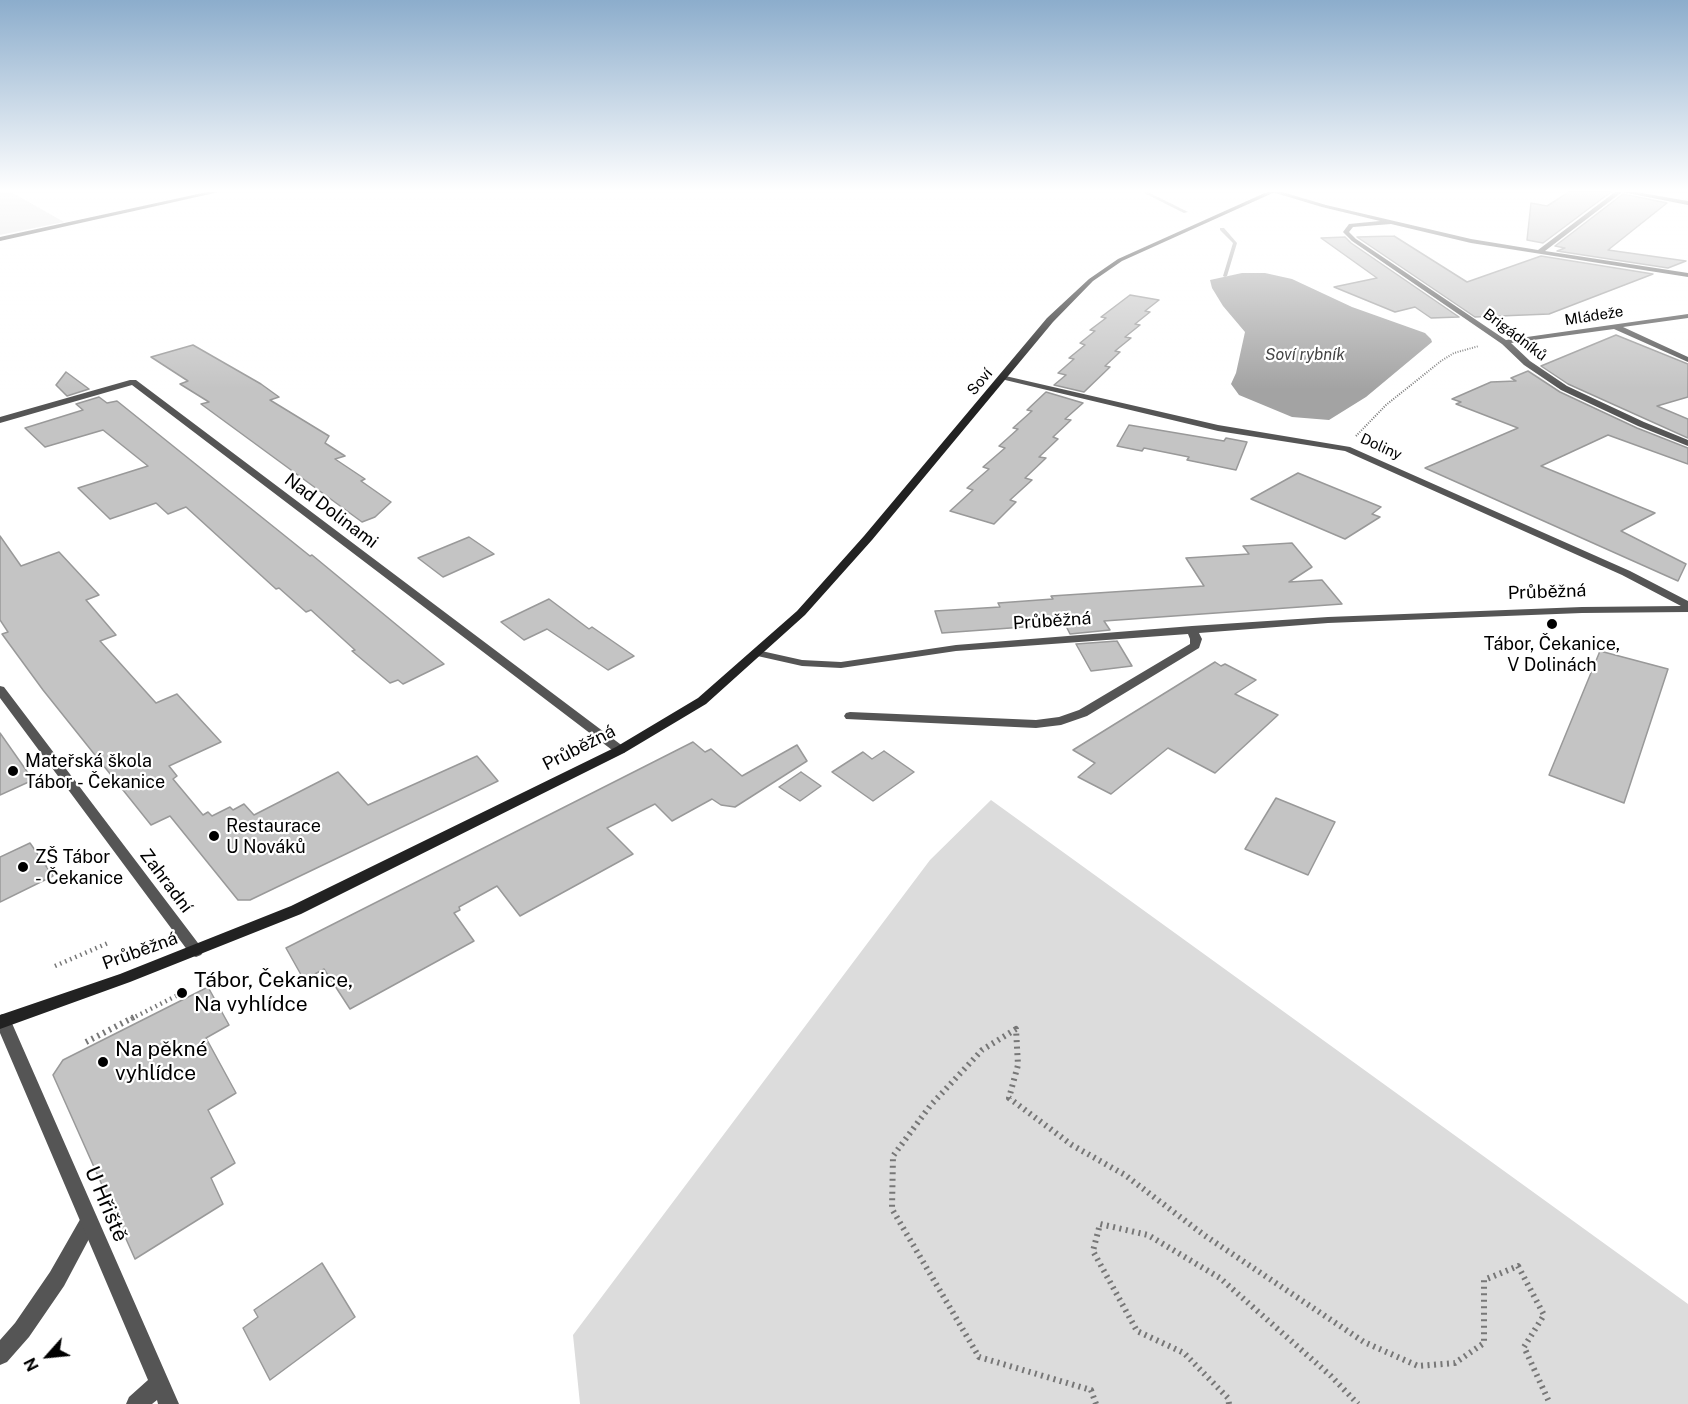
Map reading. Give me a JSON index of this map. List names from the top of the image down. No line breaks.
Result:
{"streets":{"main road":["Soví","Průběžná"],"street":["Mládeže","Brigádníků","Doliny","Nad Dolinami","Zahradní","U Hřiště"]},"crossings":[["Mládeže","Brigádníků"],["Soví","Doliny"],["Soví","Průběžná"],["Doliny","Průběžná"],["Nad Dolinami","Průběžná"],["Průběžná","Zahradní"],["Průběžná","U Hřiště"]],"water":["Soví rybník"],"places":["Tábor, Čekanice, V Dolinách","Mateřská škola Tábor - Čekanice","Restaurace U Nováků","ZŠ Tábor - Čekanice","Tábor, Čekanice, Na vyhlídce","Na pěkné vyhlídce"],"north":"bottom left"}
